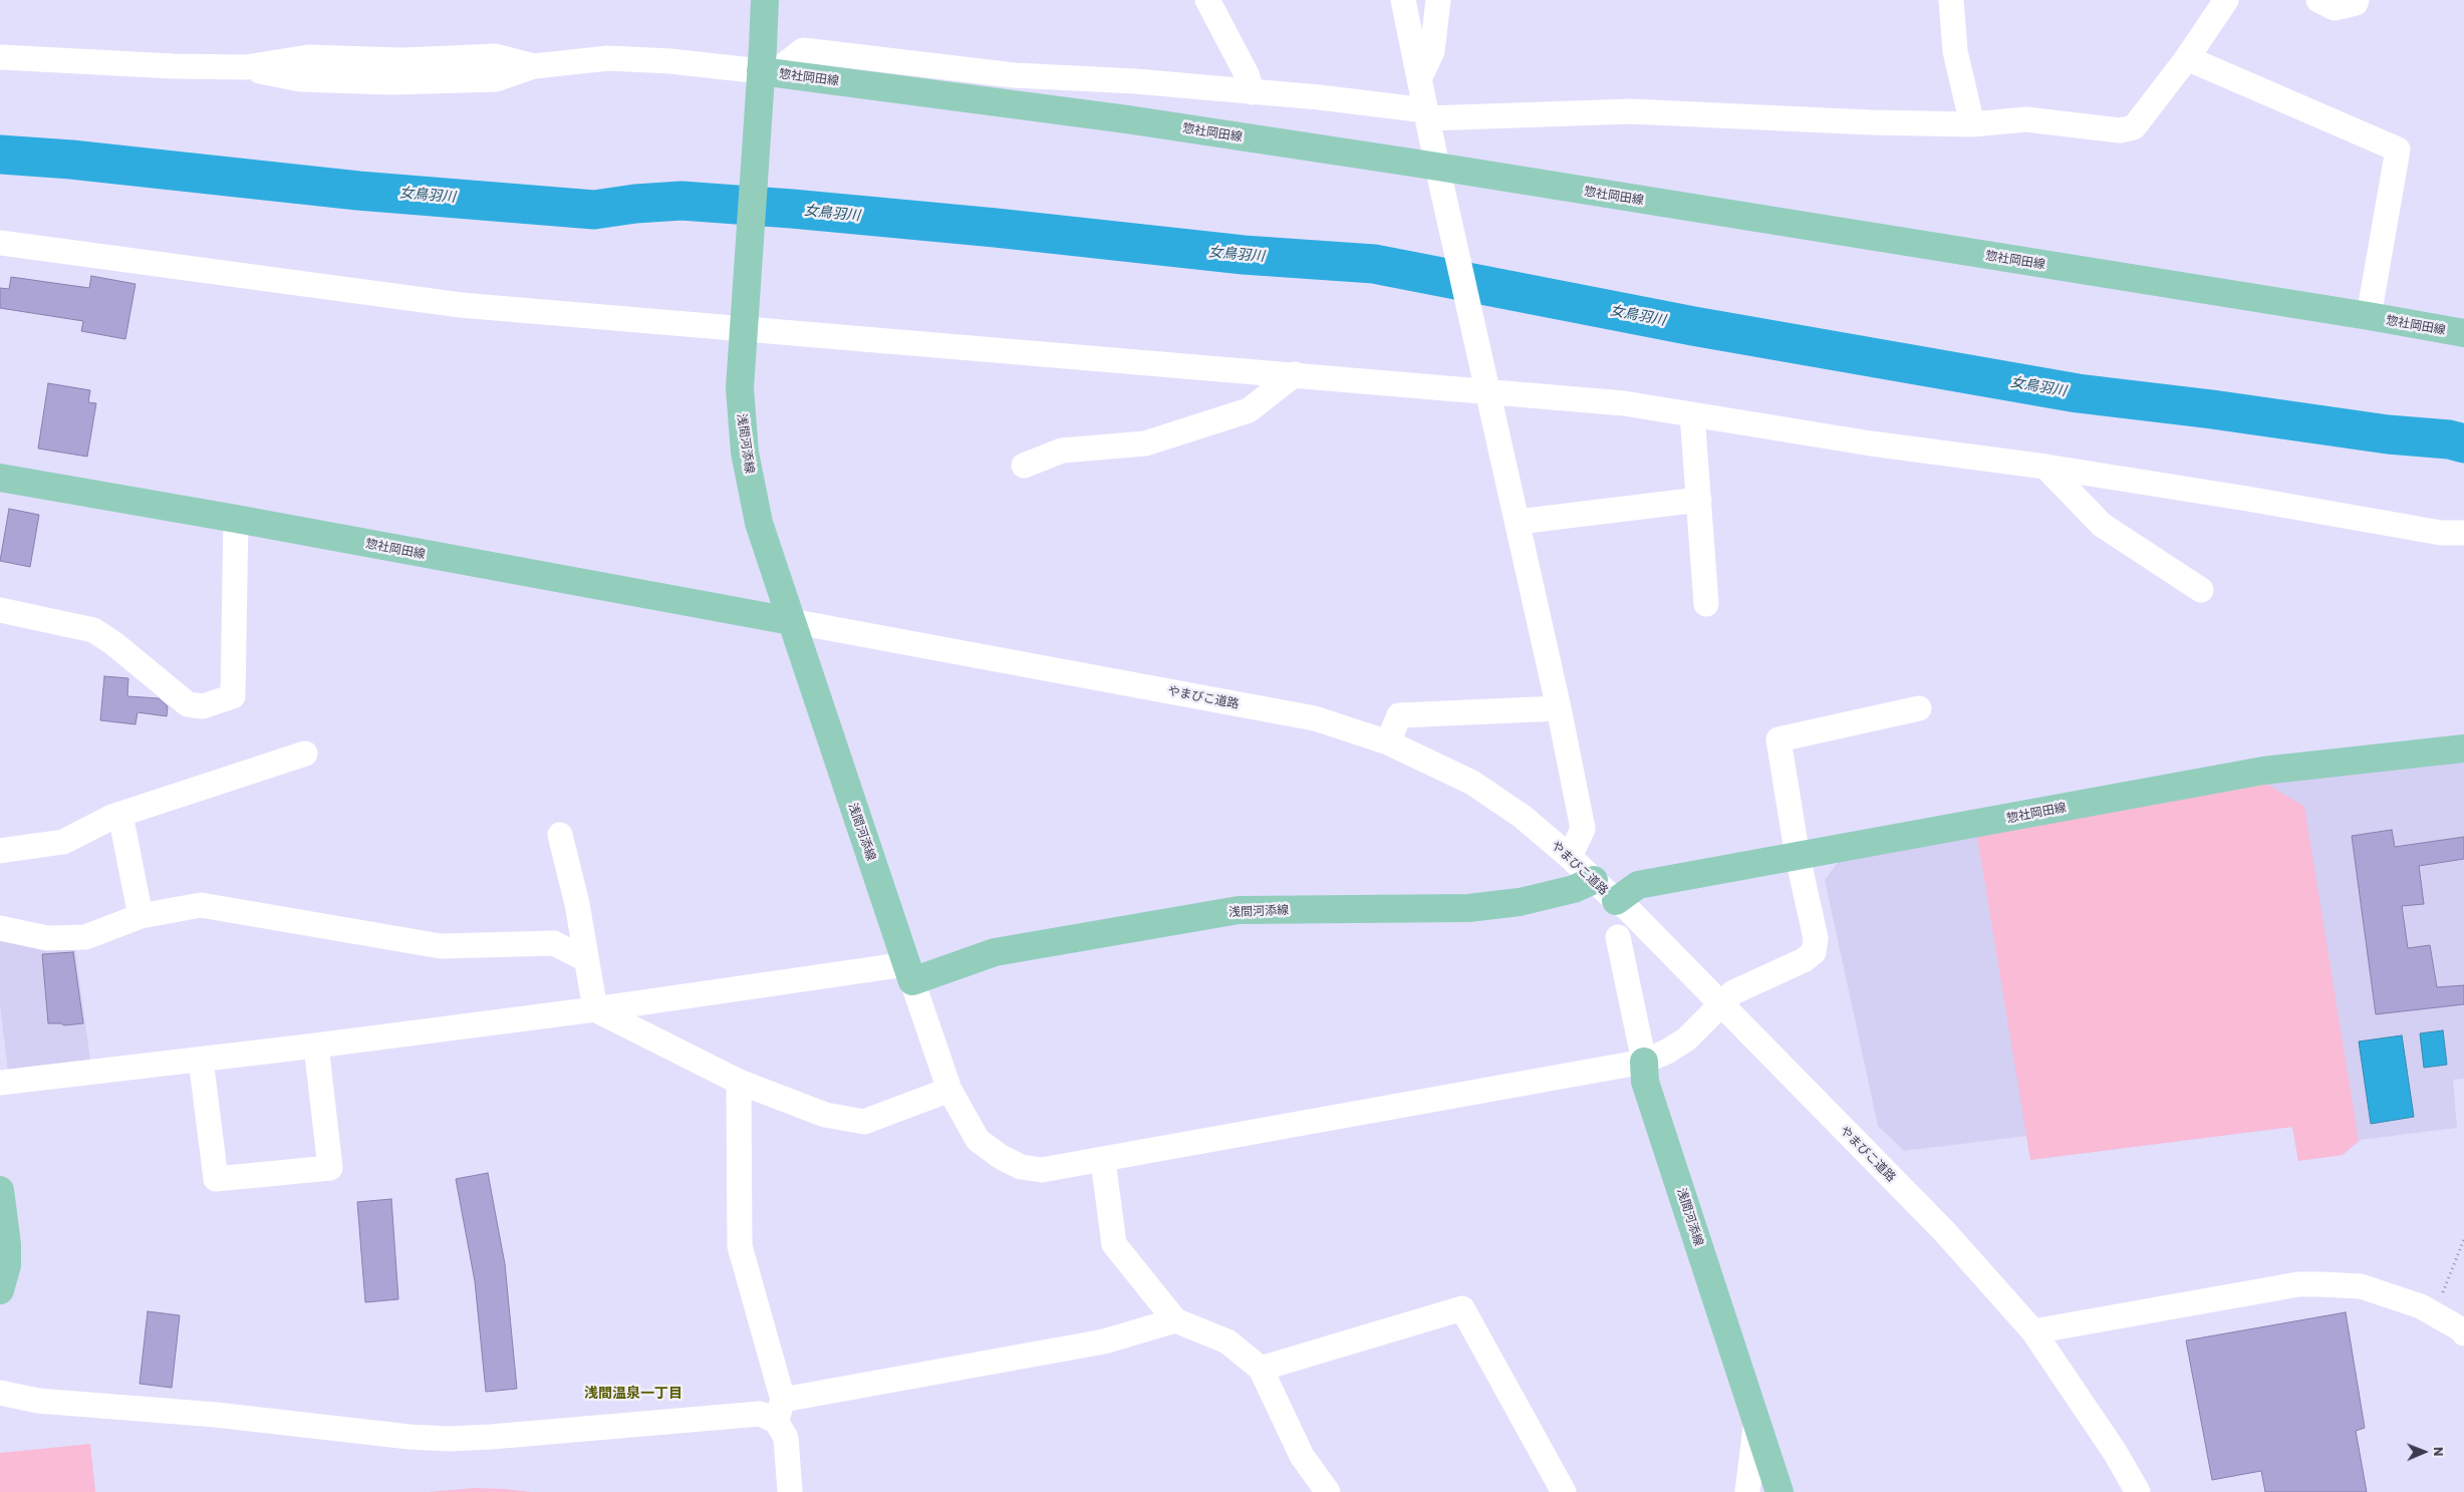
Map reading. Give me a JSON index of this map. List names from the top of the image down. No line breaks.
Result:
{"streets":{"main road":["惣社岡田線","浅間河添線"],"street":["やまびこ道路"]},"crossings":[["惣社岡田線","浅間河添線"],["惣社岡田線","やまびこ道路"],["浅間河添線","やまびこ道路"]],"districts":["浅間温泉一丁目"],"water":["女鳥羽川"],"north":"right"}
